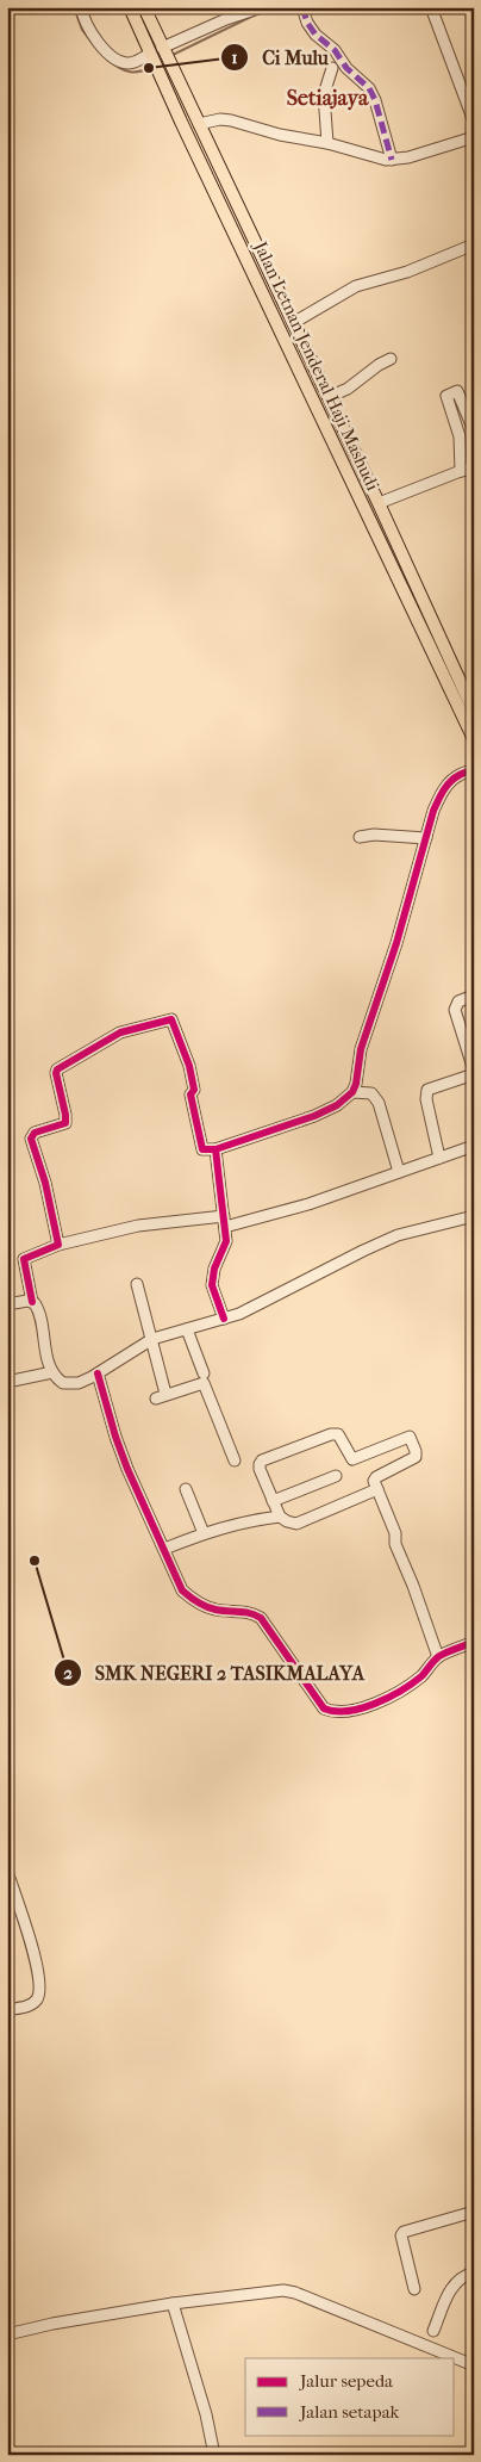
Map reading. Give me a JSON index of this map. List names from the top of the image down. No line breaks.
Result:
{"streets":{"main road":["Jalan Letnan Jenderal Haji Mashudi"]},"districts":["Setiajaya"],"places":["Ci Mulu","SMK NEGERI 2 TASIKMALAYA"],"legend":["Jalur sepeda","Jalan setapak"]}
